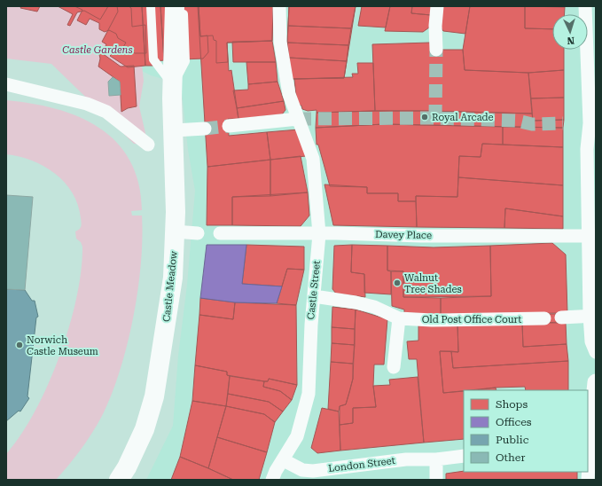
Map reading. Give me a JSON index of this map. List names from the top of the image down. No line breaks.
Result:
{"streets":{"street":["Davey Place","Castle Meadow","Castle Street","Old Post Office Court","London Street"]},"crossings":[["Davey Place","Castle Street"],["Castle Street","Old Post Office Court"],["Castle Street","London Street"]],"parks":["Castle Gardens"],"places":["Royal Arcade","Walnut Tree Shades","Norwich Castle Museum"],"legend":["Shops","Offices","Public","Other"],"north":"bottom"}
